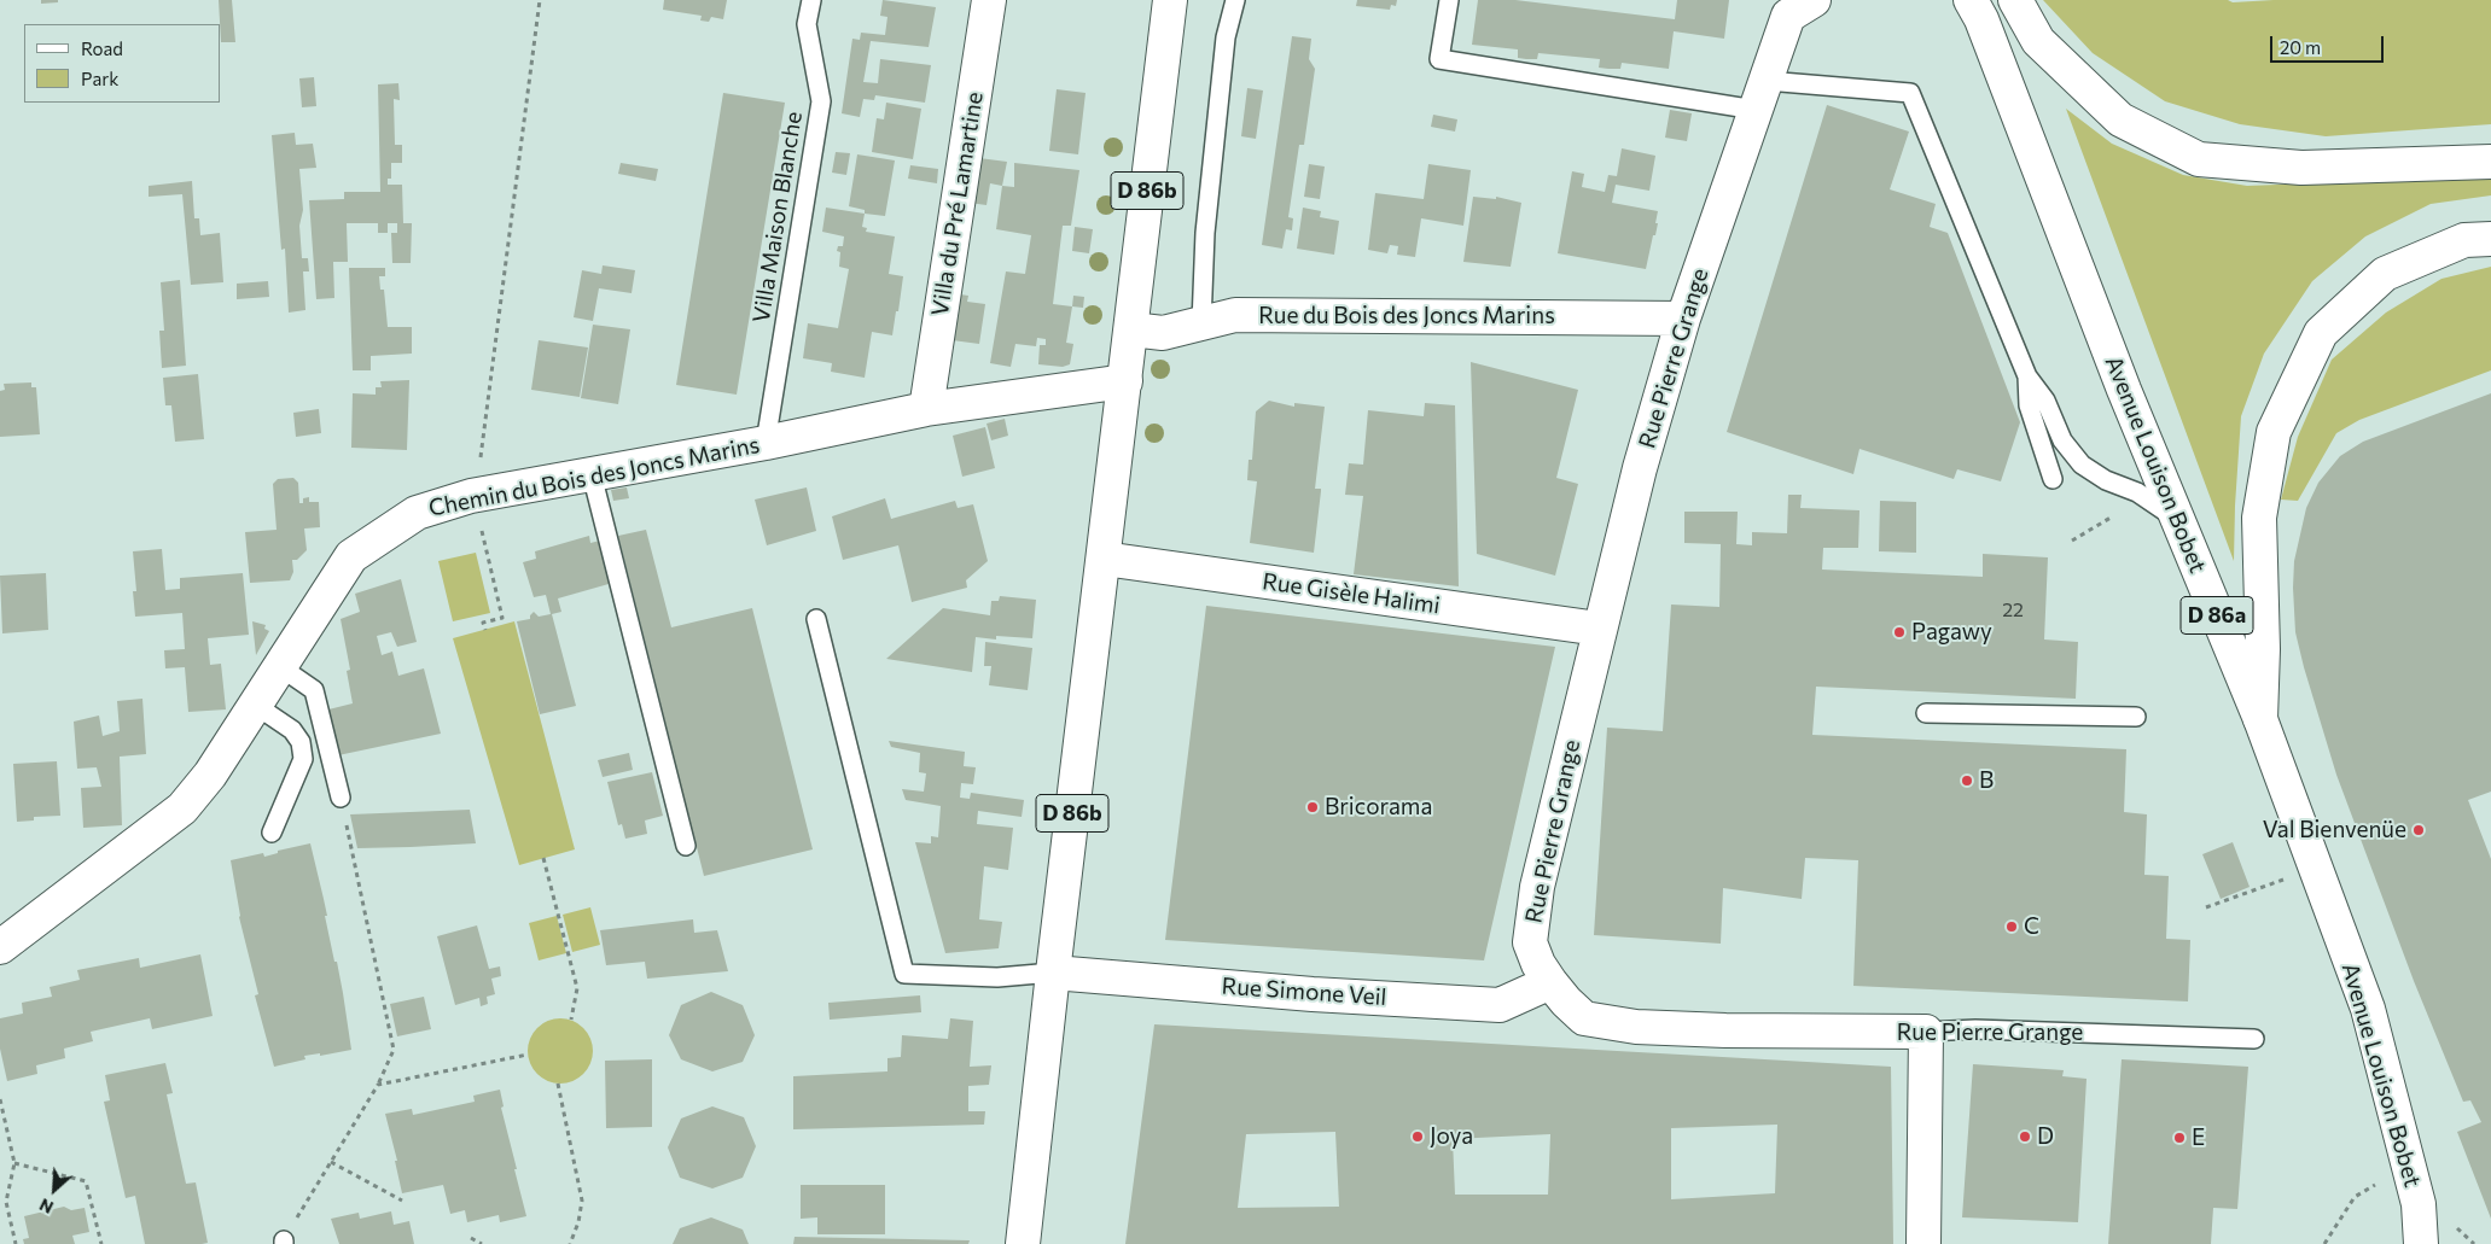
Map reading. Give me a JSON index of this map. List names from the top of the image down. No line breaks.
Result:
{"streets":{"main road":["D 86b","Villa du Pré Lamartine","Rue du Bois des Joncs Marins","Rue Pierre Grange","Avenue Louison Bobet","Chemin du Bois des Joncs Marins","Rue Gisèle Halimi","D 86a","Rue Simone Veil"],"lane":["Villa Maison Blanche"]},"crossings":[["D 86b","Rue du Bois des Joncs Marins"],["D 86b","Chemin du Bois des Joncs Marins"],["D 86b","Rue Gisèle Halimi"],["D 86b","Rue Simone Veil"],["Villa du Pré Lamartine","Chemin du Bois des Joncs Marins"],["Villa Maison Blanche","Chemin du Bois des Joncs Marins"],["Rue du Bois des Joncs Marins","Rue Pierre Grange"],["Rue Pierre Grange","Rue Gisèle Halimi"],["Rue Pierre Grange","Rue Simone Veil"]],"places":["Pagawy","B","Bricorama","Val Bienvenüe","C","Joya","D","E"],"house_numbers":["22"],"legend":["Road","Park"],"scale_bar":"20 m","north":"bottom left"}
